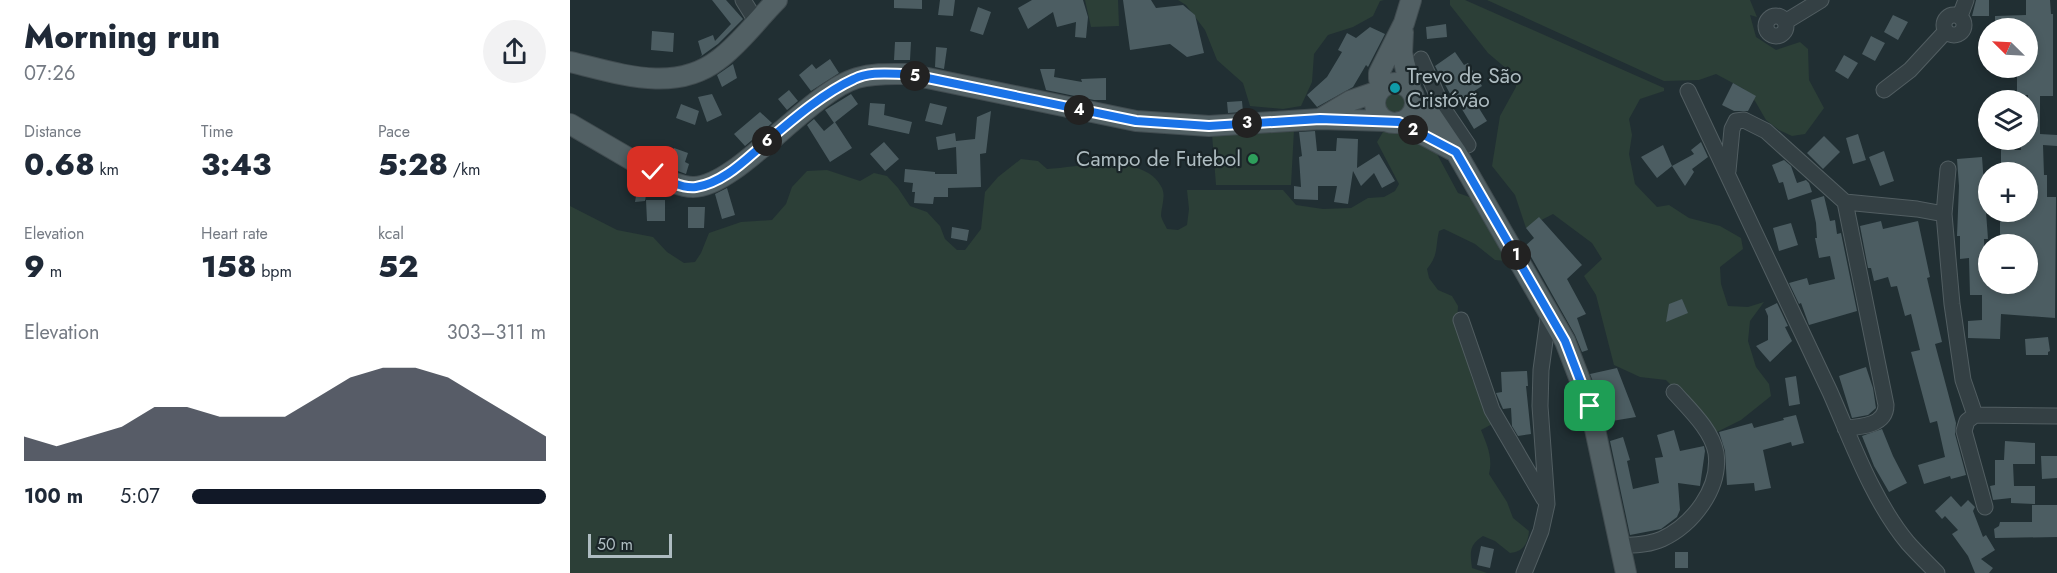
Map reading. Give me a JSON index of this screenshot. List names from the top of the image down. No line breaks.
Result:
{"places":["Trevo de São Cristóvão","Campo de Futebol"],"scale_bar":"50 m","north":"top left","page":{"heading":["Morning run","07:26"],"map_buttons":["+","−"],"pins":["5","4","3","2","6","1"],"stats":[["Distance","0.68 km"],["Time","3:43"],["Pace","5:28 /km"],["Elevation","9 m"],["Heart rate","158 bpm"],["kcal","52"]],"chart":["Elevation","303–311 m"],"list":[{"name":"100 m","note":"5:07"}],"scale":"50 m"}}
